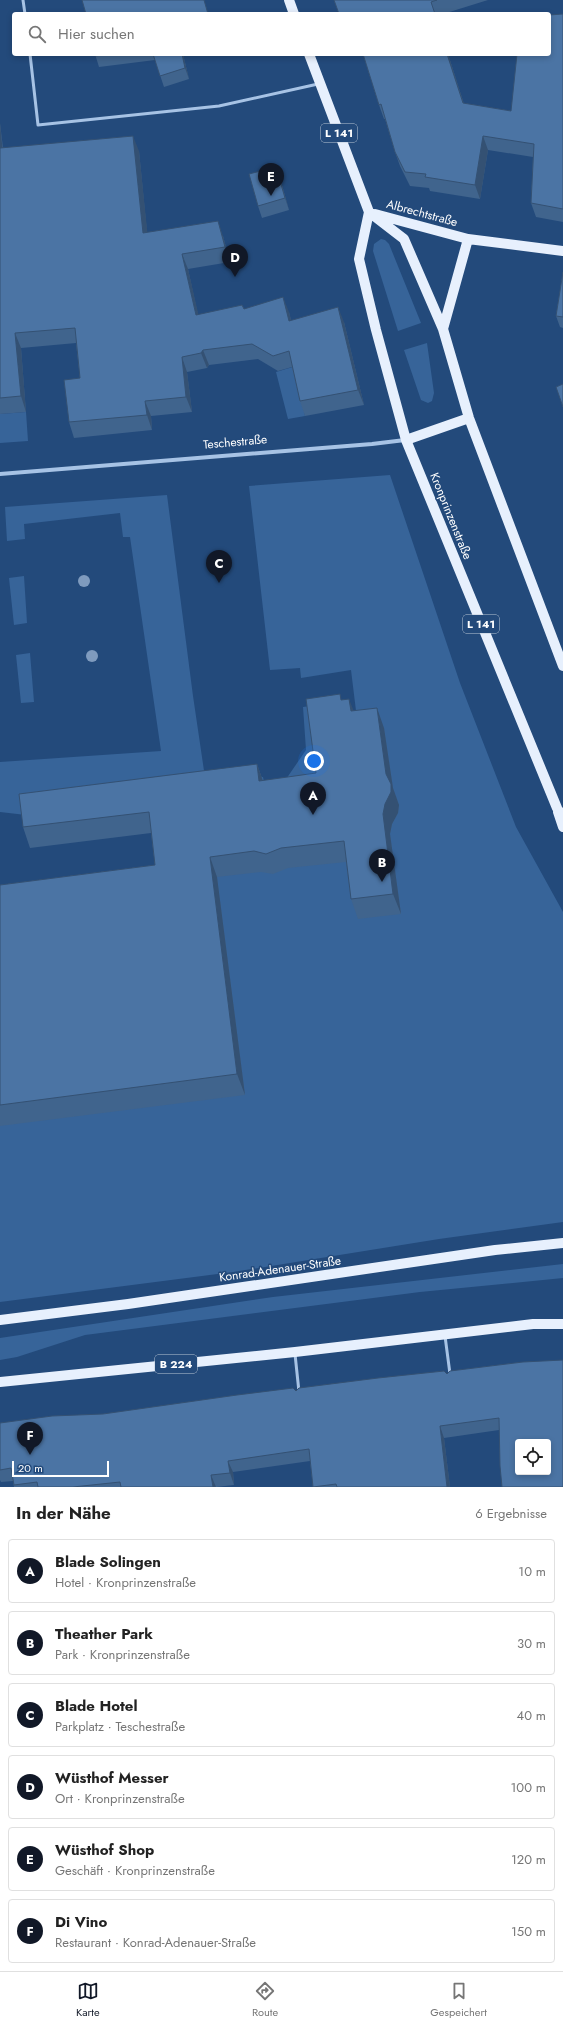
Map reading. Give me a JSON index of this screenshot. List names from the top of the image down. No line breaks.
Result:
{"streets":{"main road":["L 141","Albrechtstraße","Teschestraße","Kronprinzenstraße","Konrad-Adenauer-Straße","B 224"]},"crossings":[["L 141","Albrechtstraße"],["L 141","Kronprinzenstraße"],["Albrechtstraße","Kronprinzenstraße"],["Teschestraße","Kronprinzenstraße"]],"scale_bar":"20 m","page":{"search":"Hier suchen","pins":["E","D","C","A","B","F"],"scale":"20 m","heading":["In der Nähe","6 Ergebnisse"],"list":[{"mark":"A","name":"Blade Solingen","note":"Hotel · Kronprinzenstraße","value":"10 m"},{"mark":"B","name":"Theather Park","note":"Park · Kronprinzenstraße","value":"30 m"},{"mark":"C","name":"Blade Hotel","note":"Parkplatz · Teschestraße","value":"40 m"},{"mark":"D","name":"Wüsthof Messer","note":"Ort · Kronprinzenstraße","value":"100 m"},{"mark":"E","name":"Wüsthof Shop","note":"Geschäft · Kronprinzenstraße","value":"120 m"},{"mark":"F","name":"Di Vino","note":"Restaurant · Konrad-Adenauer-Straße","value":"150 m"}],"nav":["Karte","Route","Gespeichert"]}}
